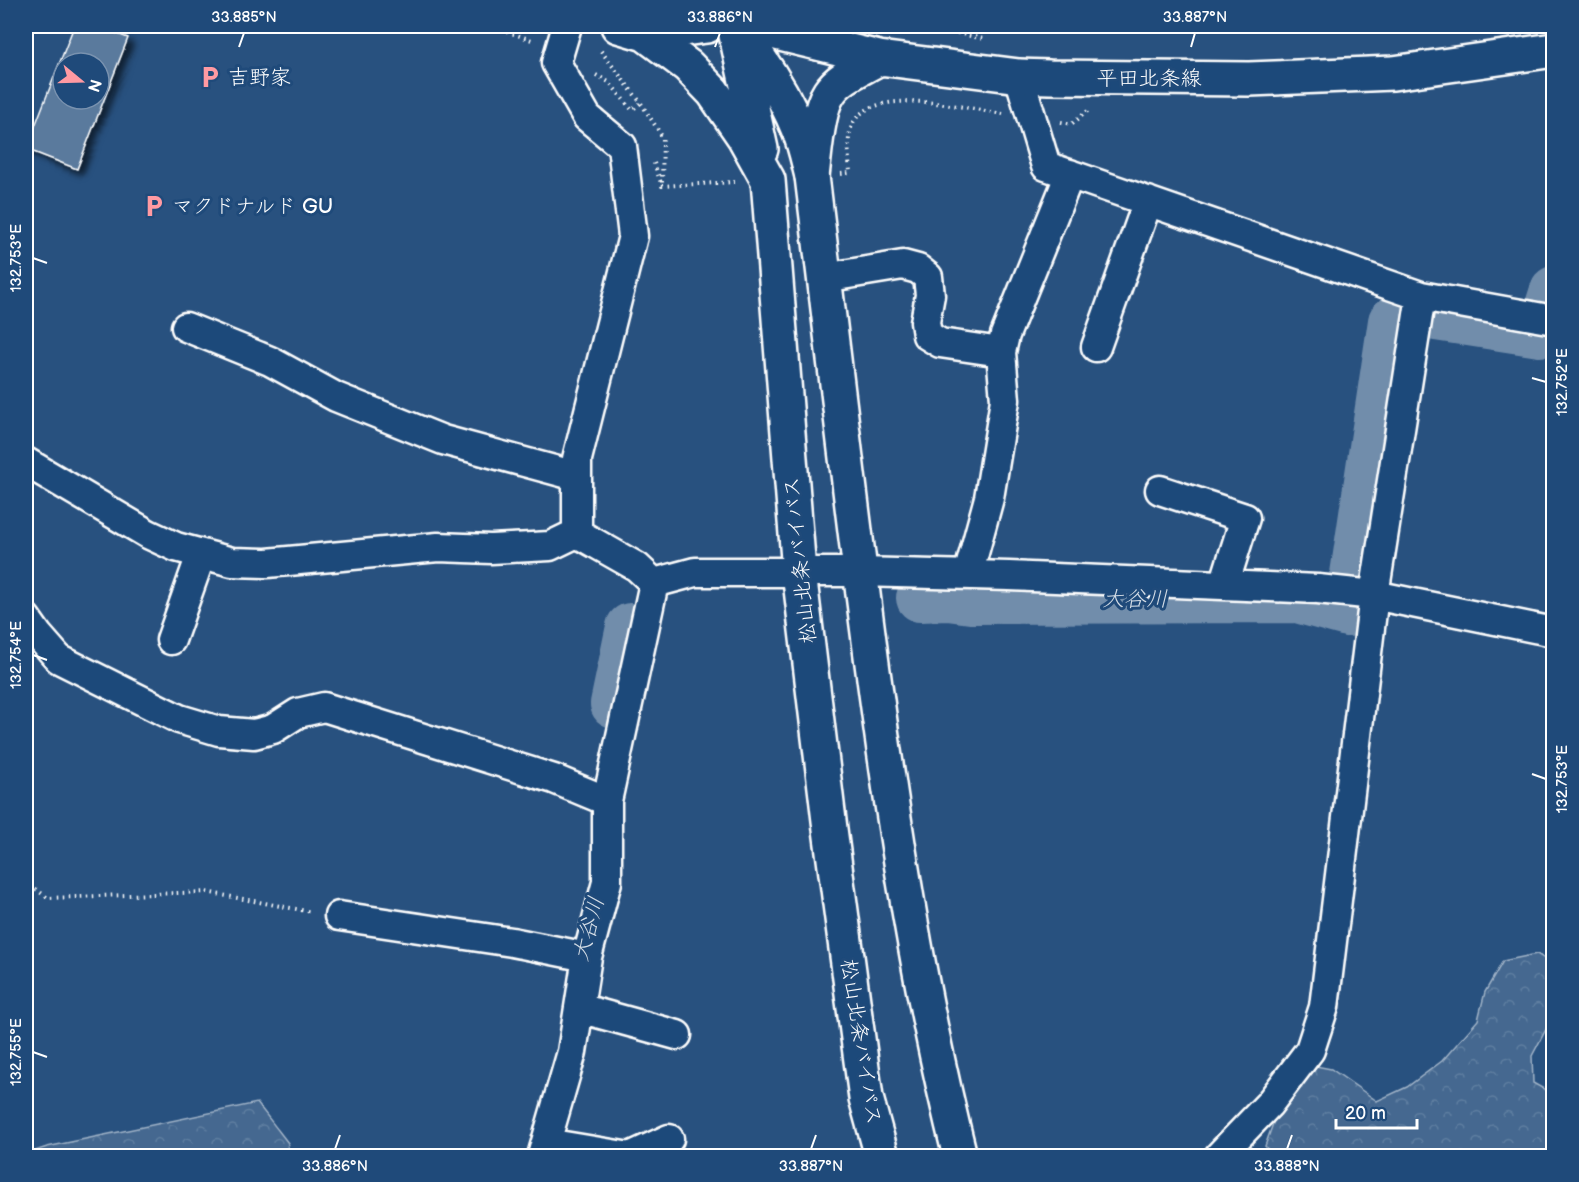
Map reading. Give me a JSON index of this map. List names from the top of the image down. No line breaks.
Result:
{"streets":{"main road":["平田北条線","松山北条バイパス"]},"water":["大谷川"],"places":{"parking":["吉野家","マクドナルド GU"]},"scale_bar":"20 m","north":"right","coordinates":["33.885°N","33.886°N","33.887°N","132.753°E","132.752°E","132.754°E","132.755°E","33.888°N"]}
